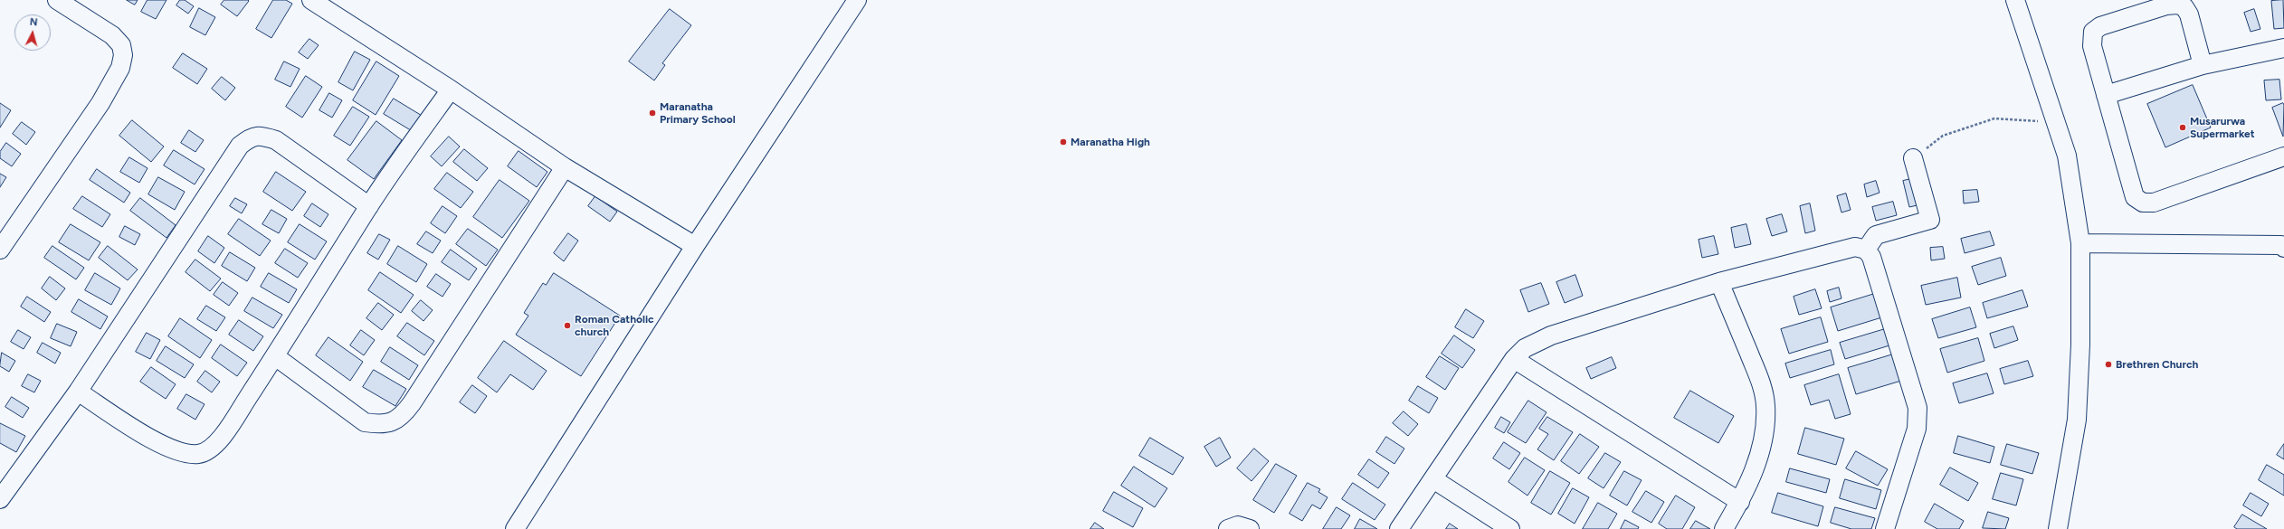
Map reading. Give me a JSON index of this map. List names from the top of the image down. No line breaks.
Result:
{"places":["Maranatha Primary School","Musarurwa Supermarket","Maranatha High","Roman Catholic church","Brethren Church"],"north":"top"}
